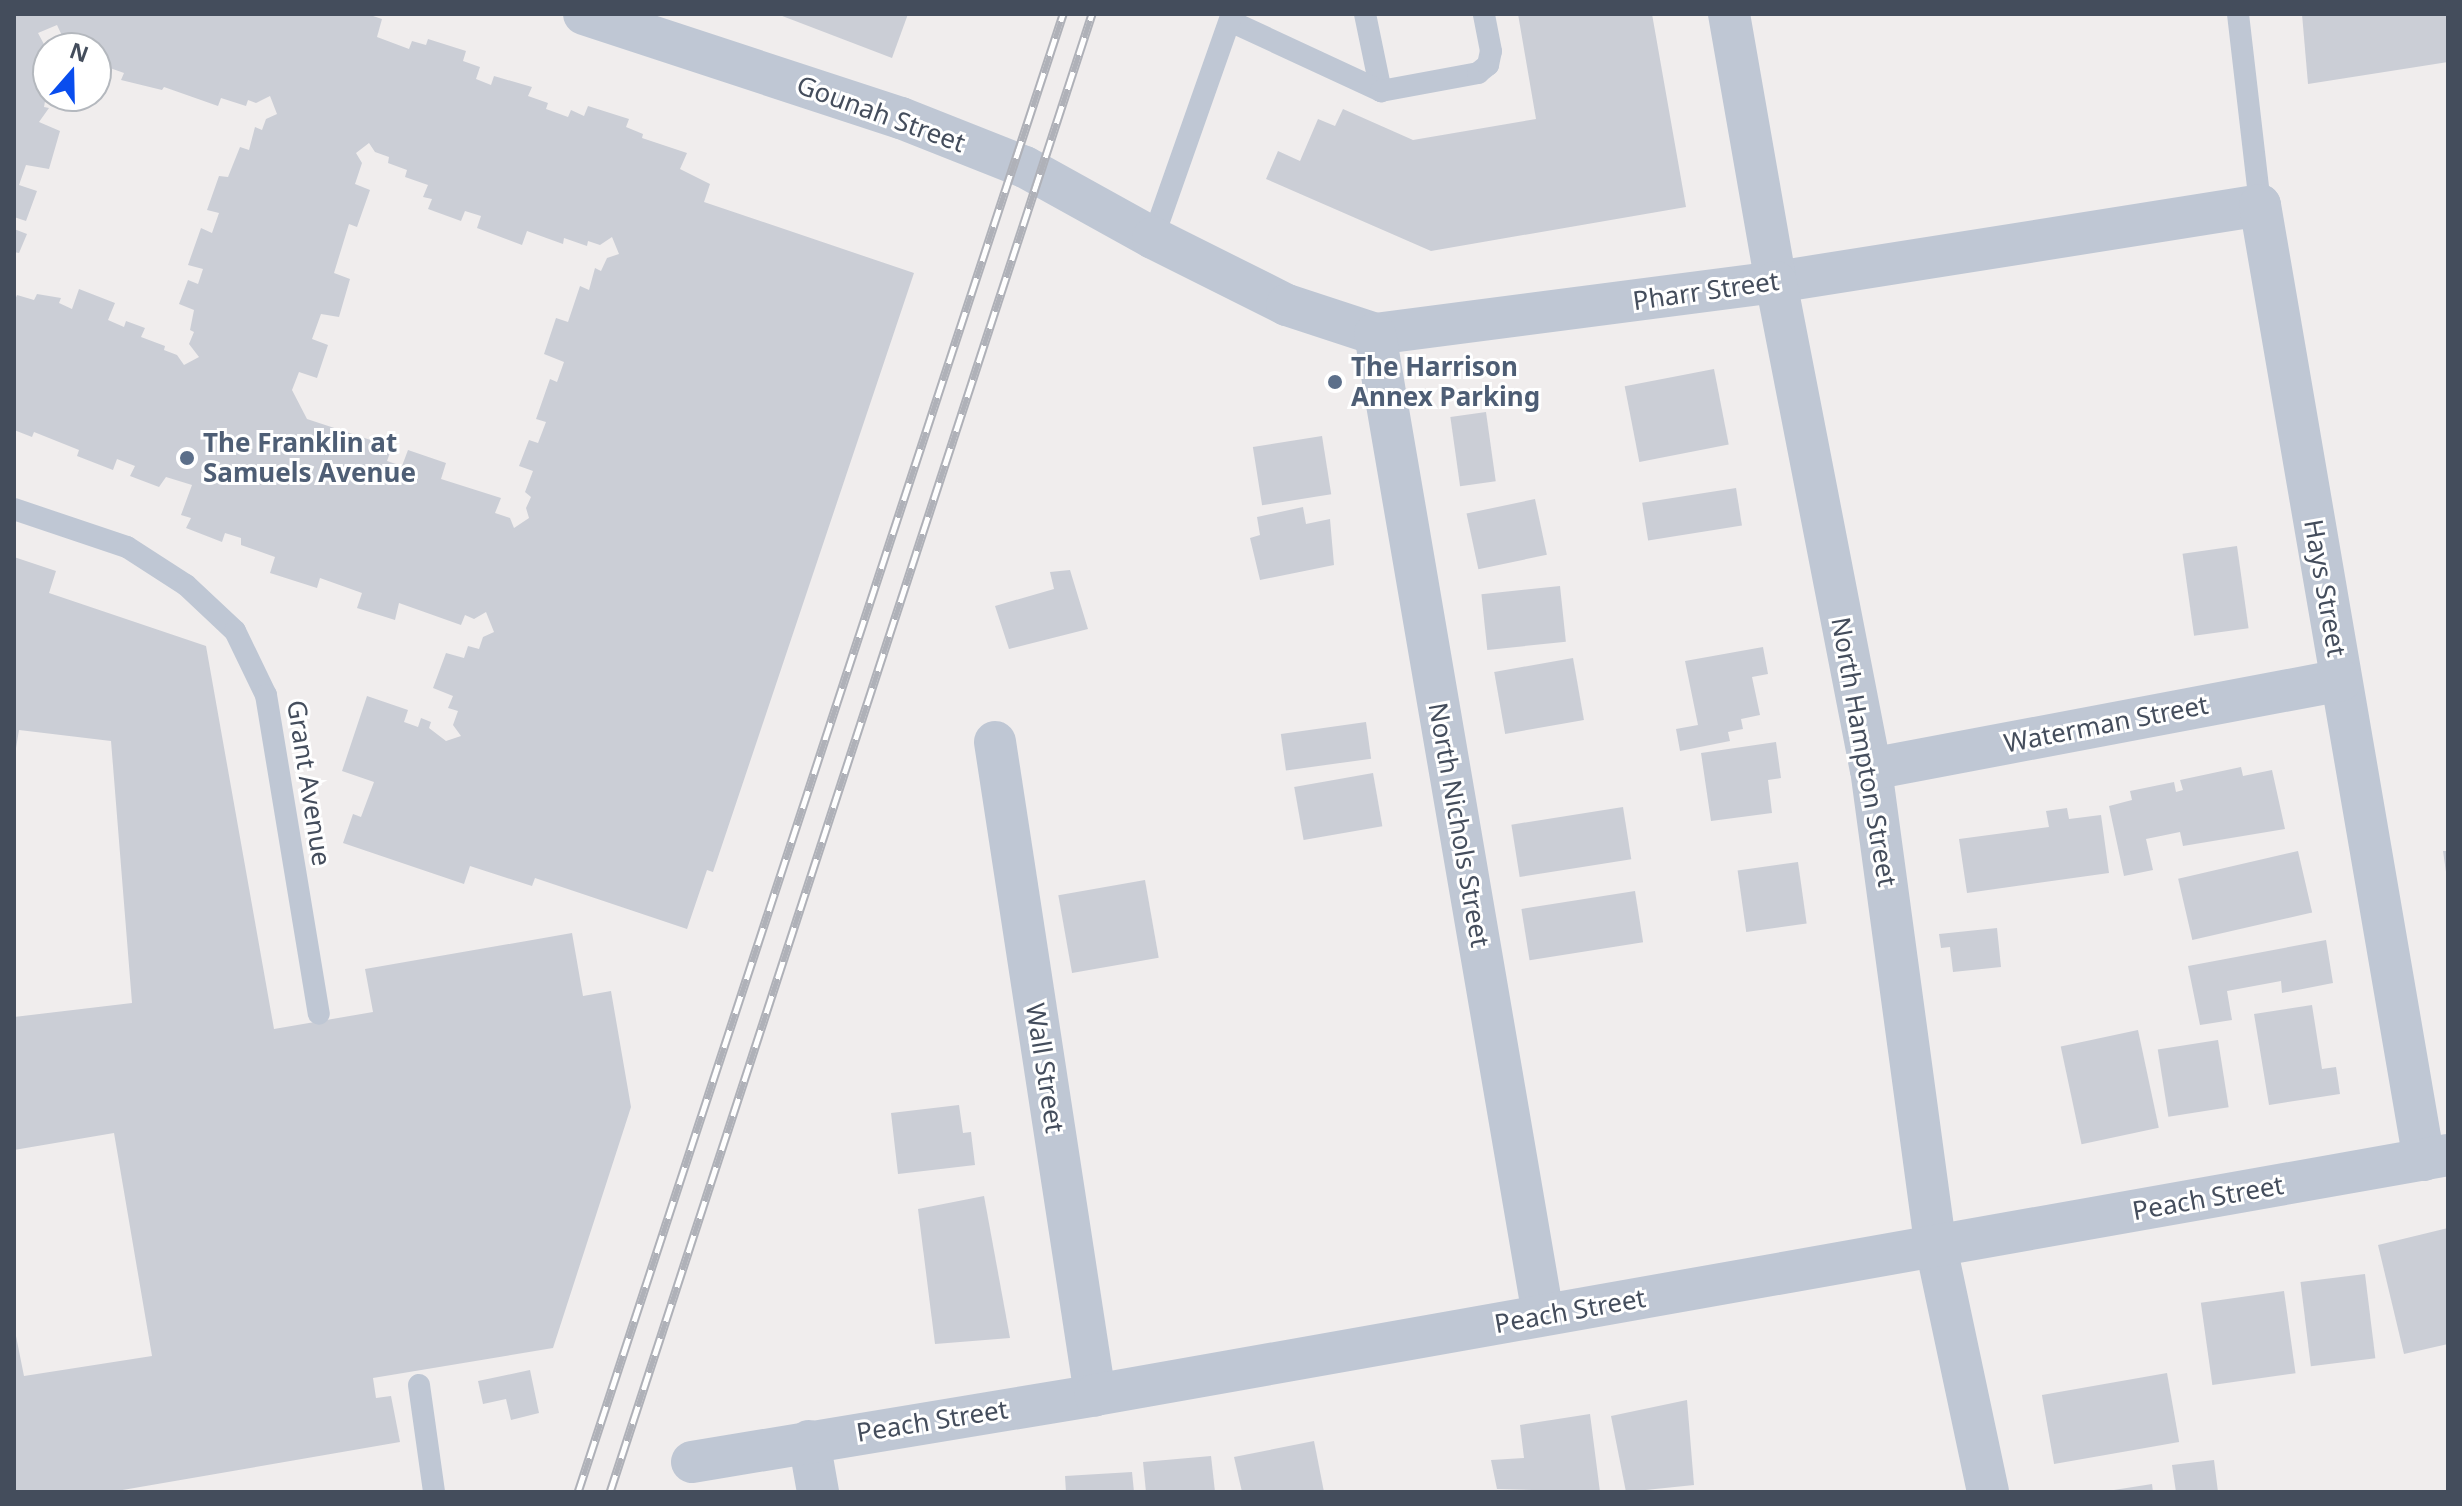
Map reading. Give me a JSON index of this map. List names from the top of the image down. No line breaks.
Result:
{"streets":{"street":["Gounah Street","Pharr Street","Hays Street","Waterman Street","North Hampton Street","North Nichols Street","Wall Street","Peach Street"],"lane":["Grant Avenue"]},"crossings":[["Gounah Street","Pharr Street"],["Pharr Street","Hays Street"],["Pharr Street","North Hampton Street"],["Pharr Street","North Nichols Street"],["Hays Street","Waterman Street"],["Hays Street","Peach Street"],["Waterman Street","North Hampton Street"],["North Hampton Street","Peach Street"],["North Nichols Street","Peach Street"],["Wall Street","Peach Street"]],"places":["The Harrison Annex Parking","The Franklin at Samuels Avenue"],"north":"top"}
